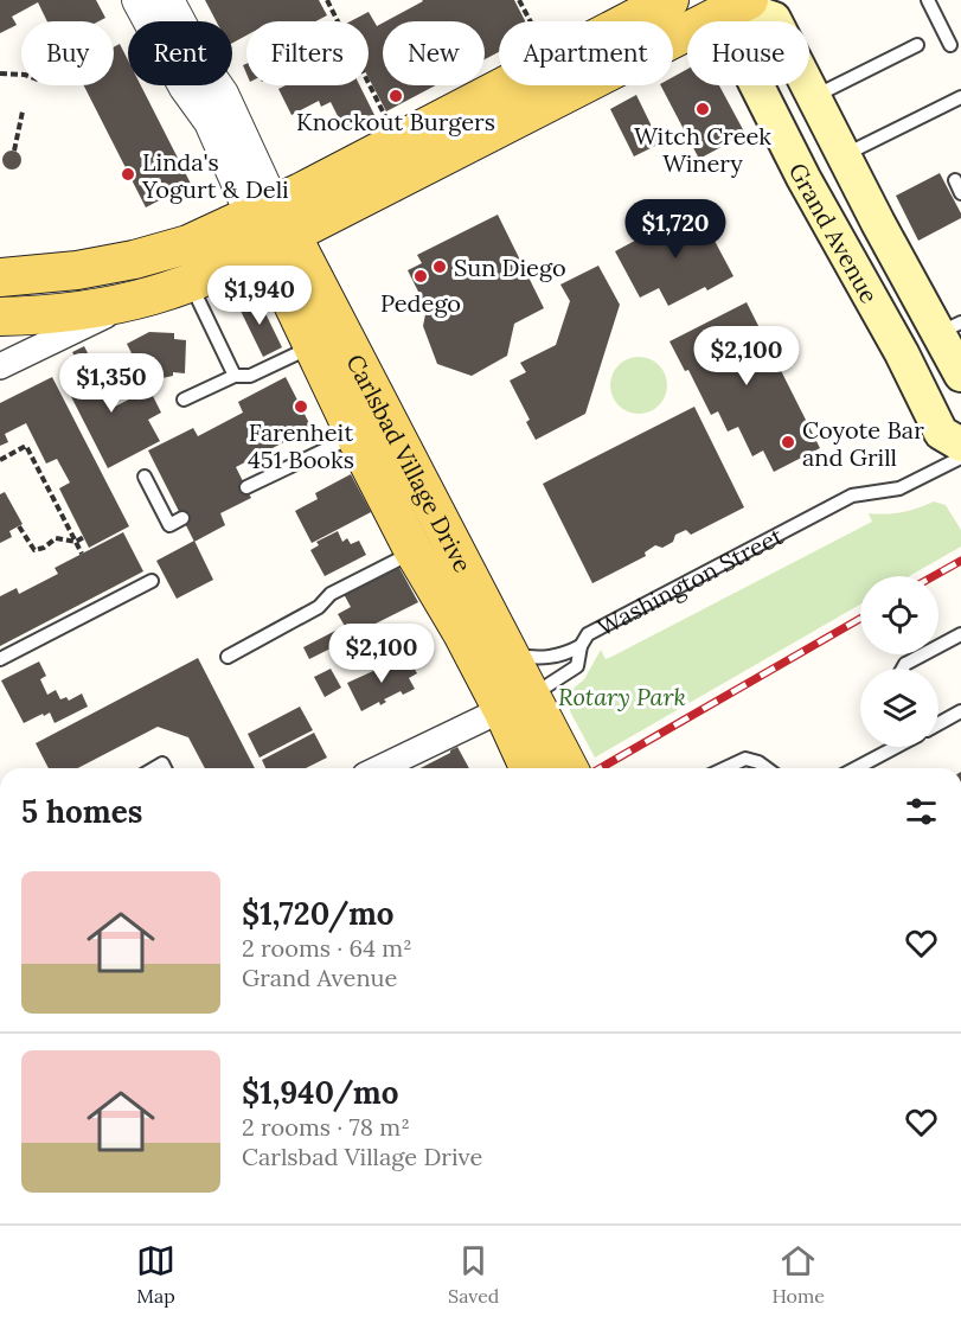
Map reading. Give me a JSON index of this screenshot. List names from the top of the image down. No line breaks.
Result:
{"streets":{"main road":["Grand Avenue","Carlsbad Village Drive"],"street":["Washington Street"]},"crossings":[["Carlsbad Village Drive","Washington Street"]],"parks":["Rotary Park"],"places":["Knockout Burgers","Witch Creek Winery","Linda's Yogurt & Deli","Sun Diego","Pedego","Farenheit 451 Books","Coyote Bar and Grill"],"page":{"chip":["Buy","Rent","Filters","New","Apartment","House"],"price":["$1,720","$1,940","$2,100","$1,350","$2,100"],"heading":"5 homes","list":[{"name":"$1,720/mo","note":"2 rooms · 64 m² · Grand Avenue"},{"name":"$1,940/mo","note":"2 rooms · 78 m² · Carlsbad Village Drive"}],"tabs":["Map","Saved","Home"]}}
